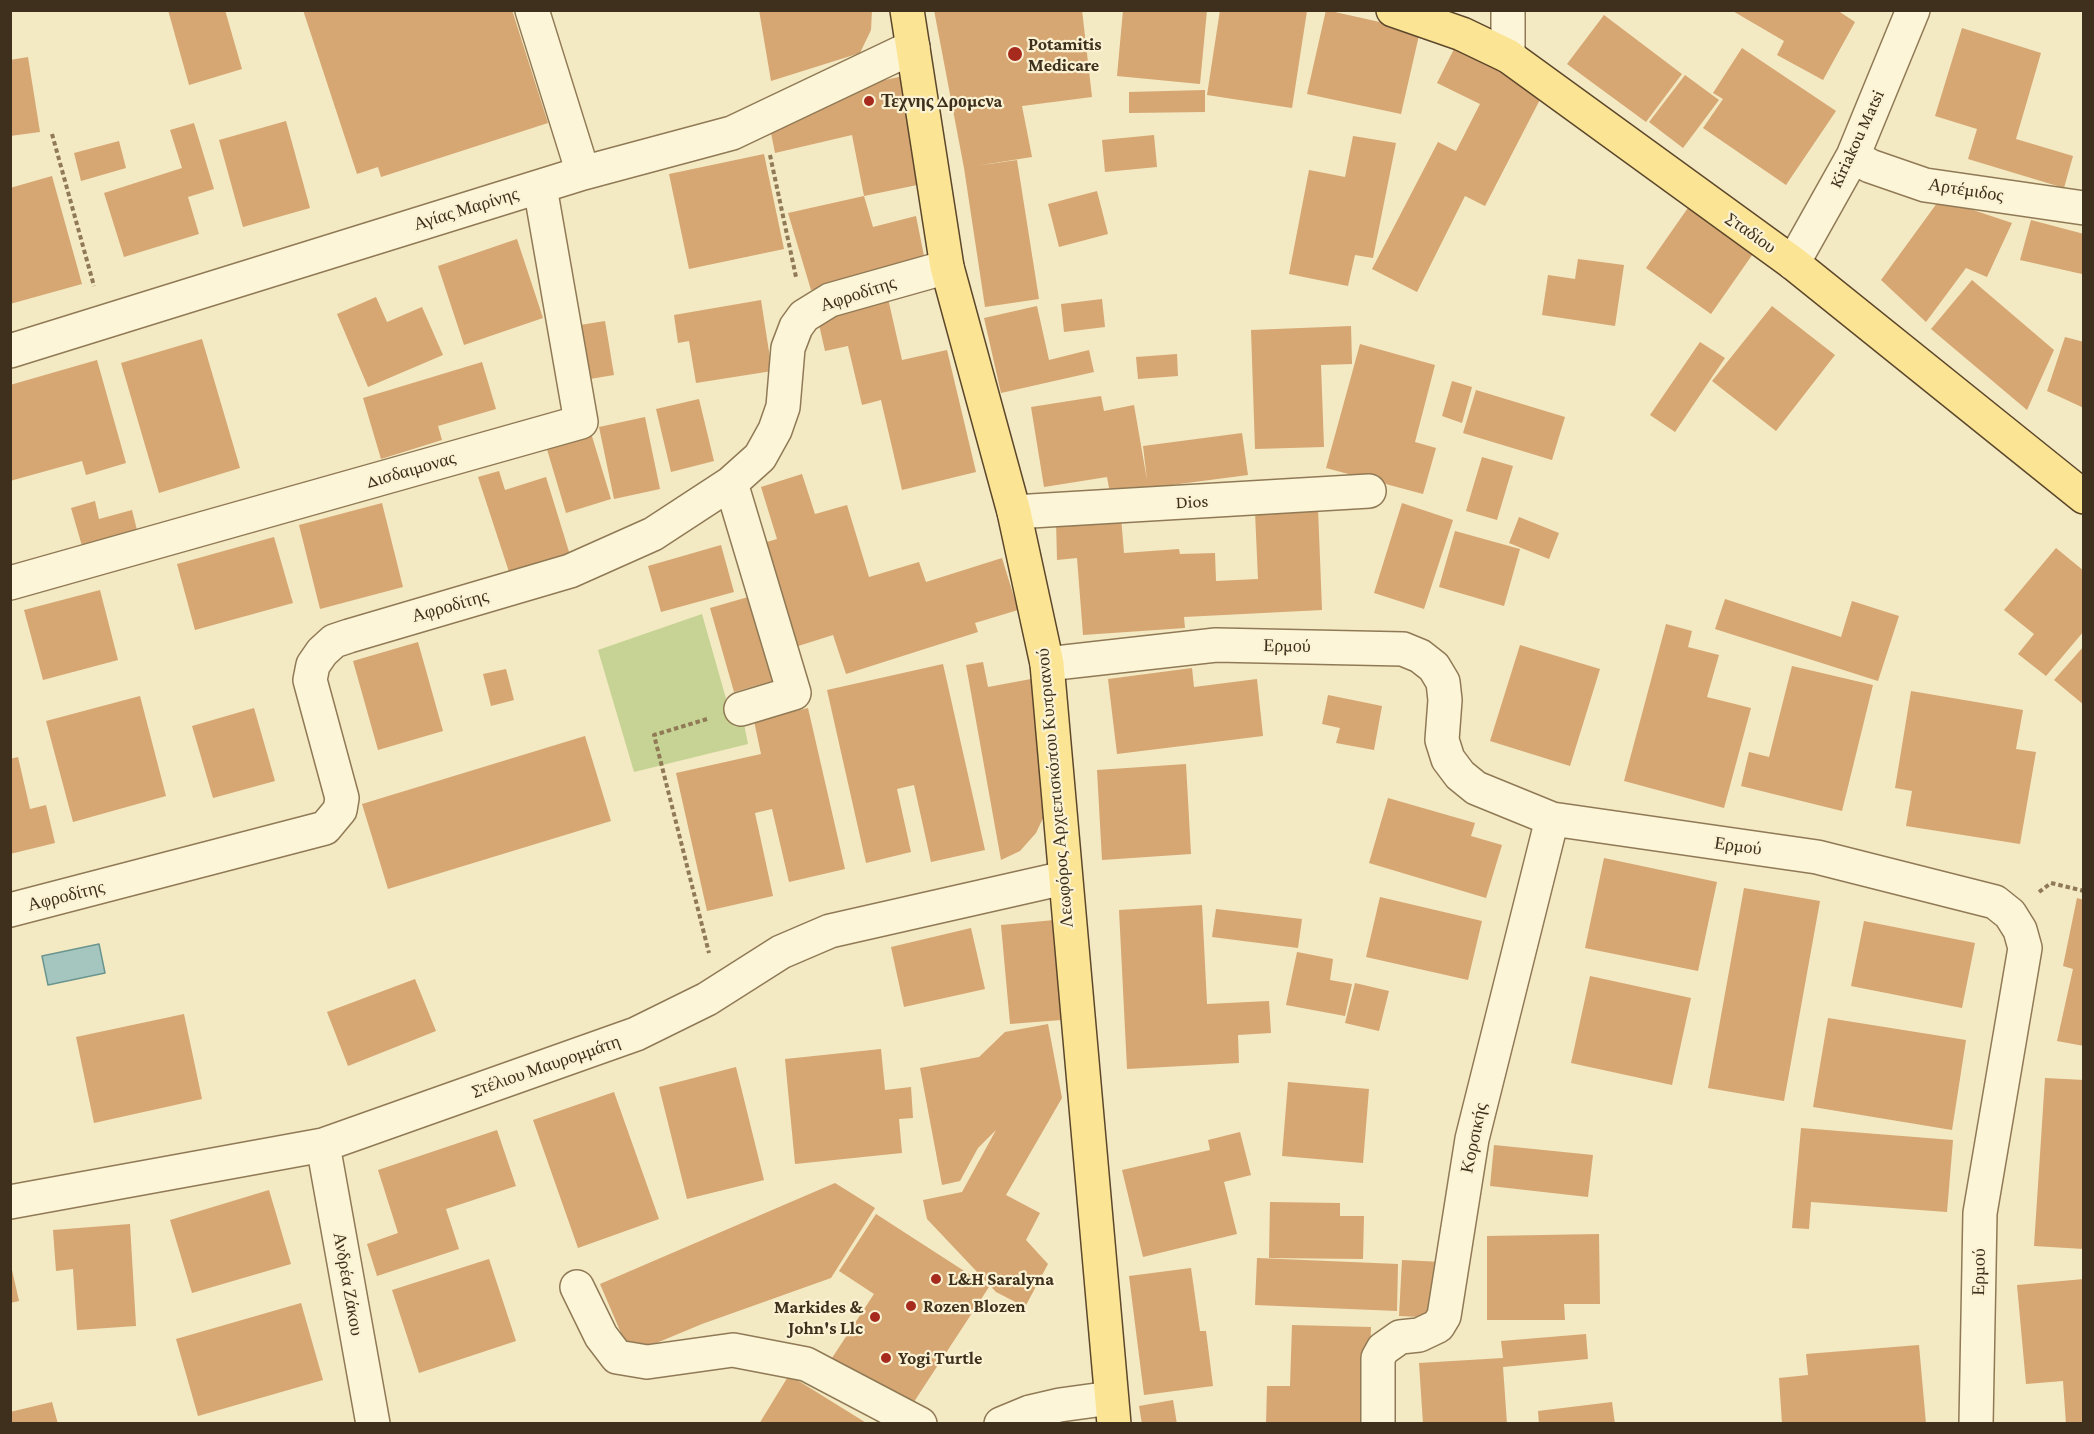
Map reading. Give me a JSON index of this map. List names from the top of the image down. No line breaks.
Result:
{"streets":{"main road":["Σταδίου","Λεωφόρος Αρχιεπισκόπου Κυπριανού"],"street":["Kiriakou Matsi","Αρτέμιδος","Αγίας Μαρίνης","Αφροδίτης","Δισδαιμονας","Dios","Ερμού","Στέλιου Μαυρομμάτη","Κορσικής","Ανδρέα Ζάκου"]},"crossings":[["Kiriakou Matsi","Αρτέμιδος"],["Kiriakou Matsi","Σταδίου"],["Αγίας Μαρίνης","Δισδαιμονας"],["Αγίας Μαρίνης","Λεωφόρος Αρχιεπισκόπου Κυπριανού"],["Αφροδίτης","Λεωφόρος Αρχιεπισκόπου Κυπριανού"],["Dios","Λεωφόρος Αρχιεπισκόπου Κυπριανού"],["Ερμού","Λεωφόρος Αρχιεπισκόπου Κυπριανού"],["Ερμού","Κορσικής"],["Λεωφόρος Αρχιεπισκόπου Κυπριανού","Στέλιου Μαυρομμάτη"],["Στέλιου Μαυρομμάτη","Ανδρέα Ζάκου"]],"places":["Potamitis Medicare","Τεχνης Δρομcνa","L&H Saralyna","Rozen Blozen","Markides & John's Llc","Yogi Turtle"]}
